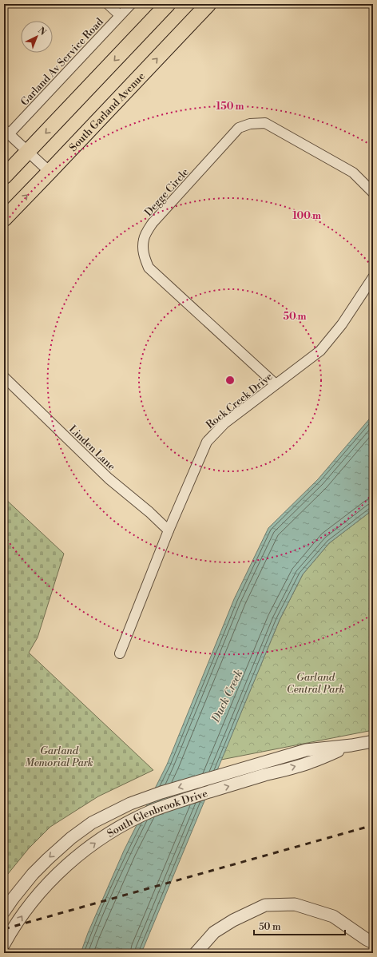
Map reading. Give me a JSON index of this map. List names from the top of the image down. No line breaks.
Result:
{"streets":{"main road":["South Garland Avenue"],"street":["Garland Av Service Road","Degge Circle","Rock Creek Drive","Linden Lane","South Glenbrook Drive"]},"crossings":[["Degge Circle","Rock Creek Drive"],["Rock Creek Drive","Linden Lane"]],"water":["Duck Creek"],"parks":["Garland Central Park","Garland Memorial Park"],"scale_bar":"50 m","north":"top right","rings":["150 m","100 m","50 m"]}
